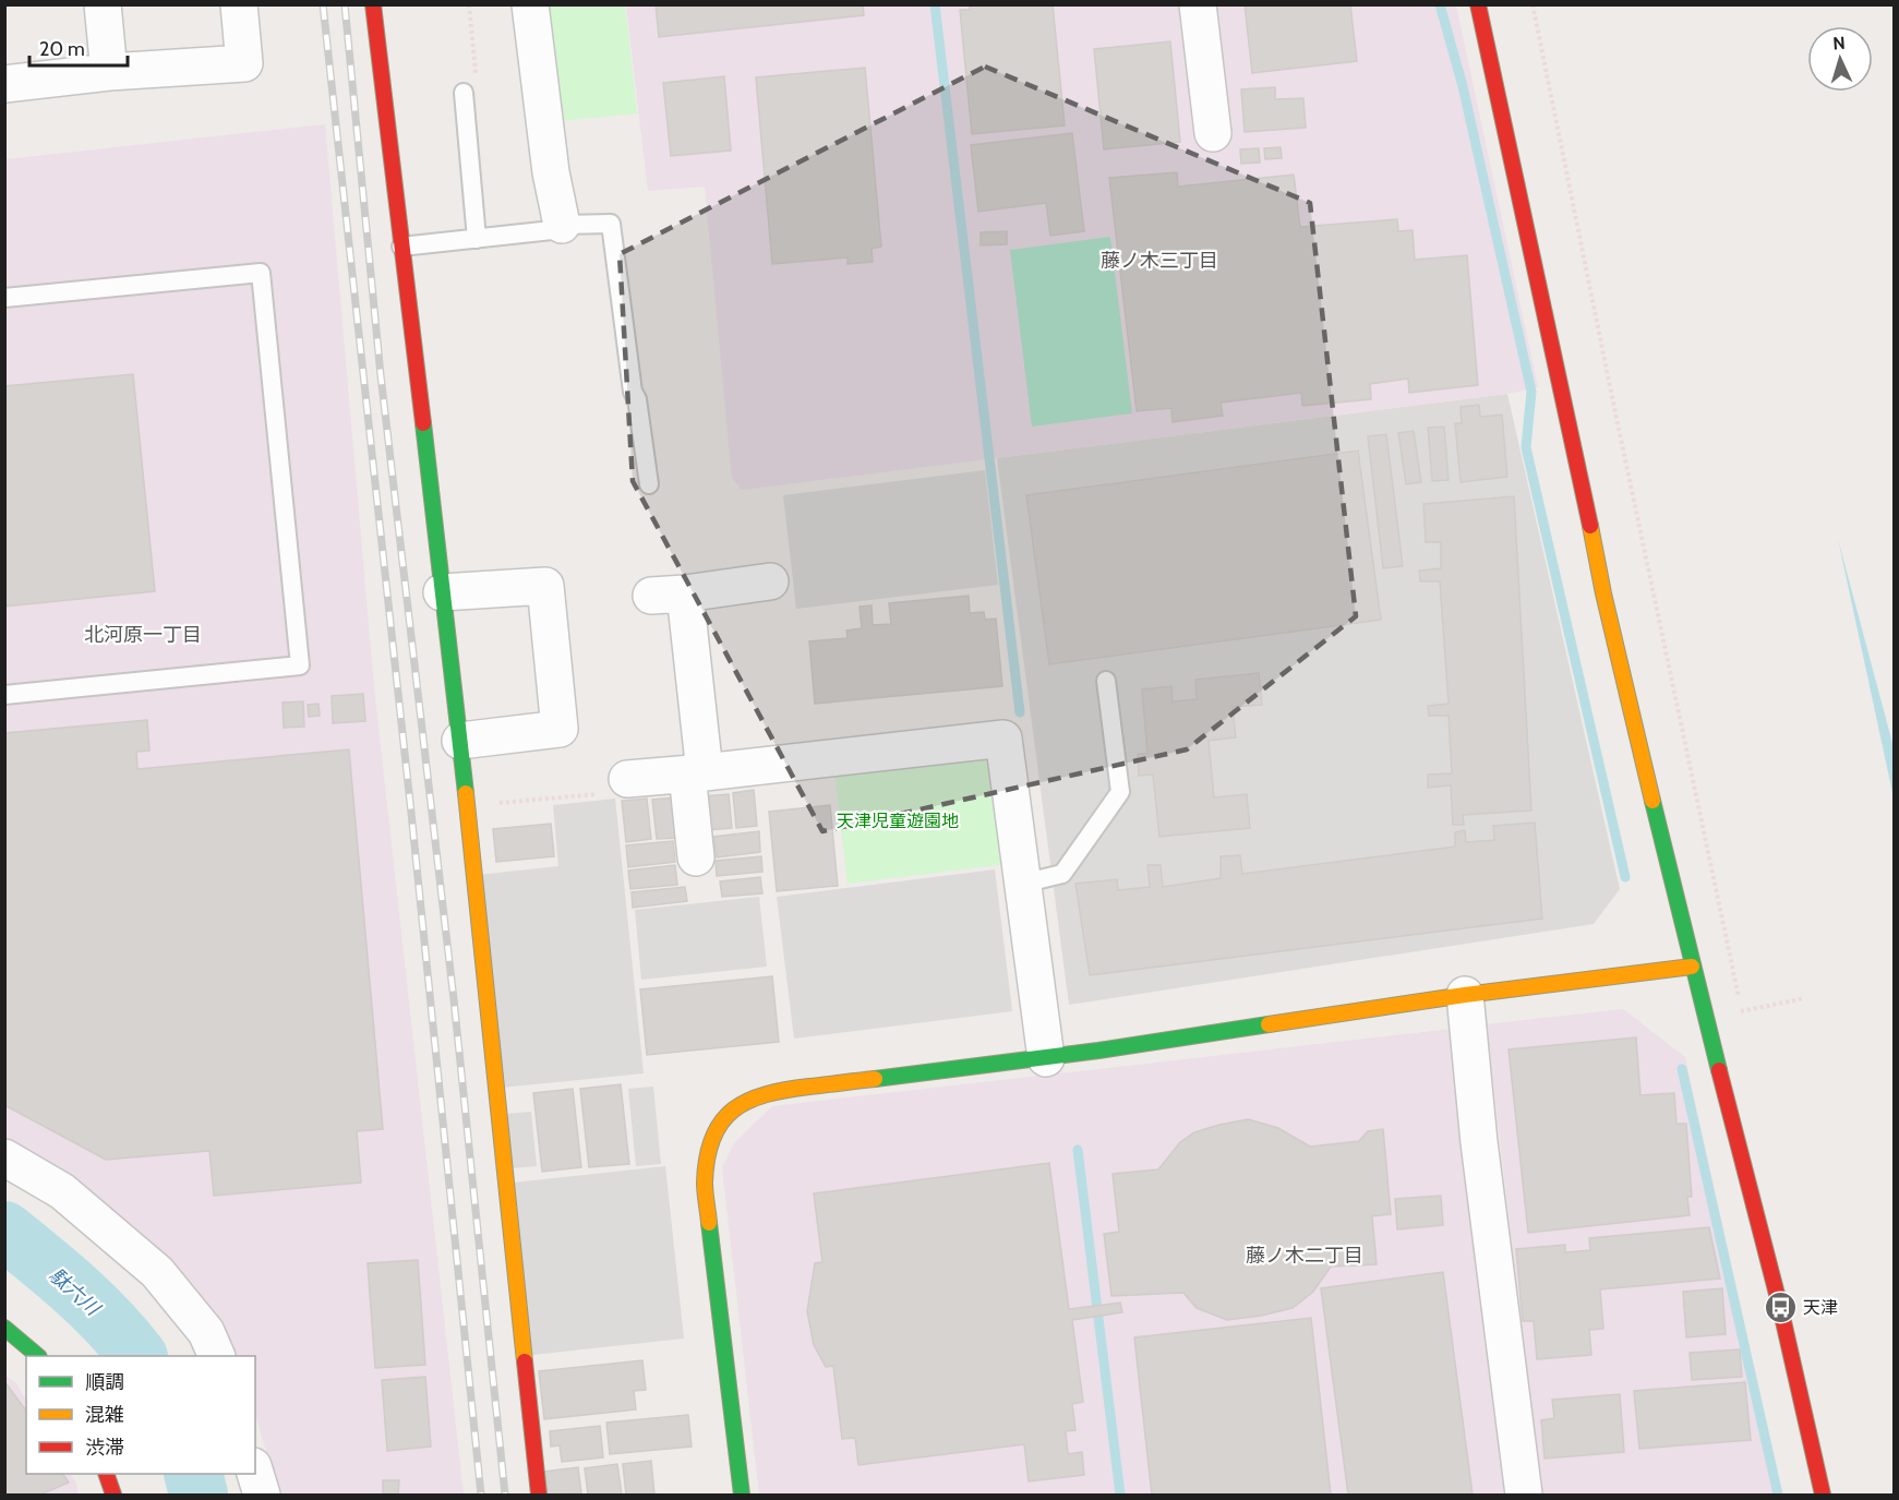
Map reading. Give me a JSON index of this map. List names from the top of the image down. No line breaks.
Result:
{"districts":["藤ノ木三丁目","北河原一丁目","藤ノ木二丁目"],"water":["駄六川"],"parks":["天津児童遊園地"],"places":{"bus stop":["天津"]},"legend":["順調","混雑","渋滞"],"scale_bar":"20 m","north":"top"}
